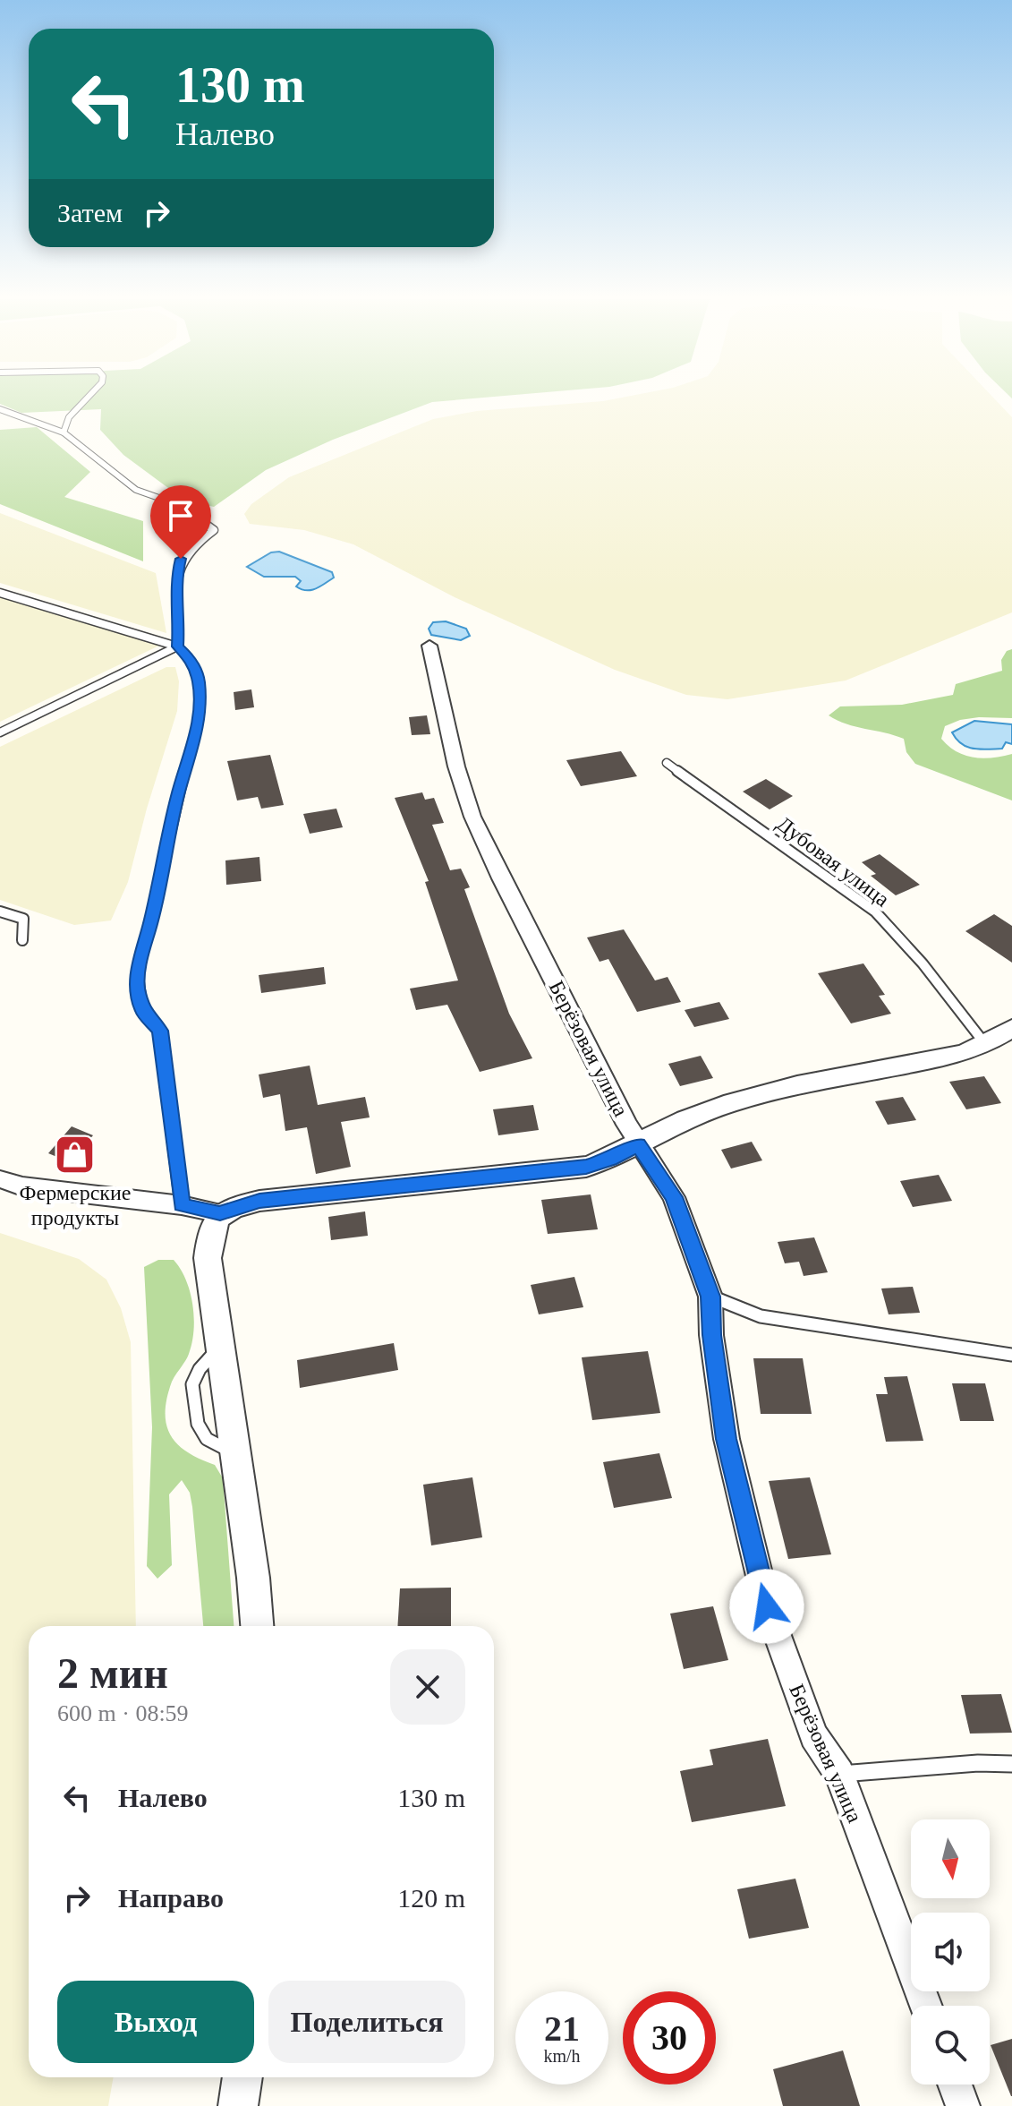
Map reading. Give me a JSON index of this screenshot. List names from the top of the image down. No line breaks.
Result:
{"streets":{"street":["Берёзовая улица"],"lane":["Дубовая улица"]},"places":{"shop":["Фермерские продукты"]},"north":"bottom","page":{"turn":["130 m","Налево"],"then":"Затем","heading":["2 мин","600 m · 08:59"],"list":[{"name":"Налево","value":"130 m"},{"name":"Направо","value":"120 m"}],"buttons":["Выход","Поделиться"],"speed":"21 km/h","limit":"30"}}
